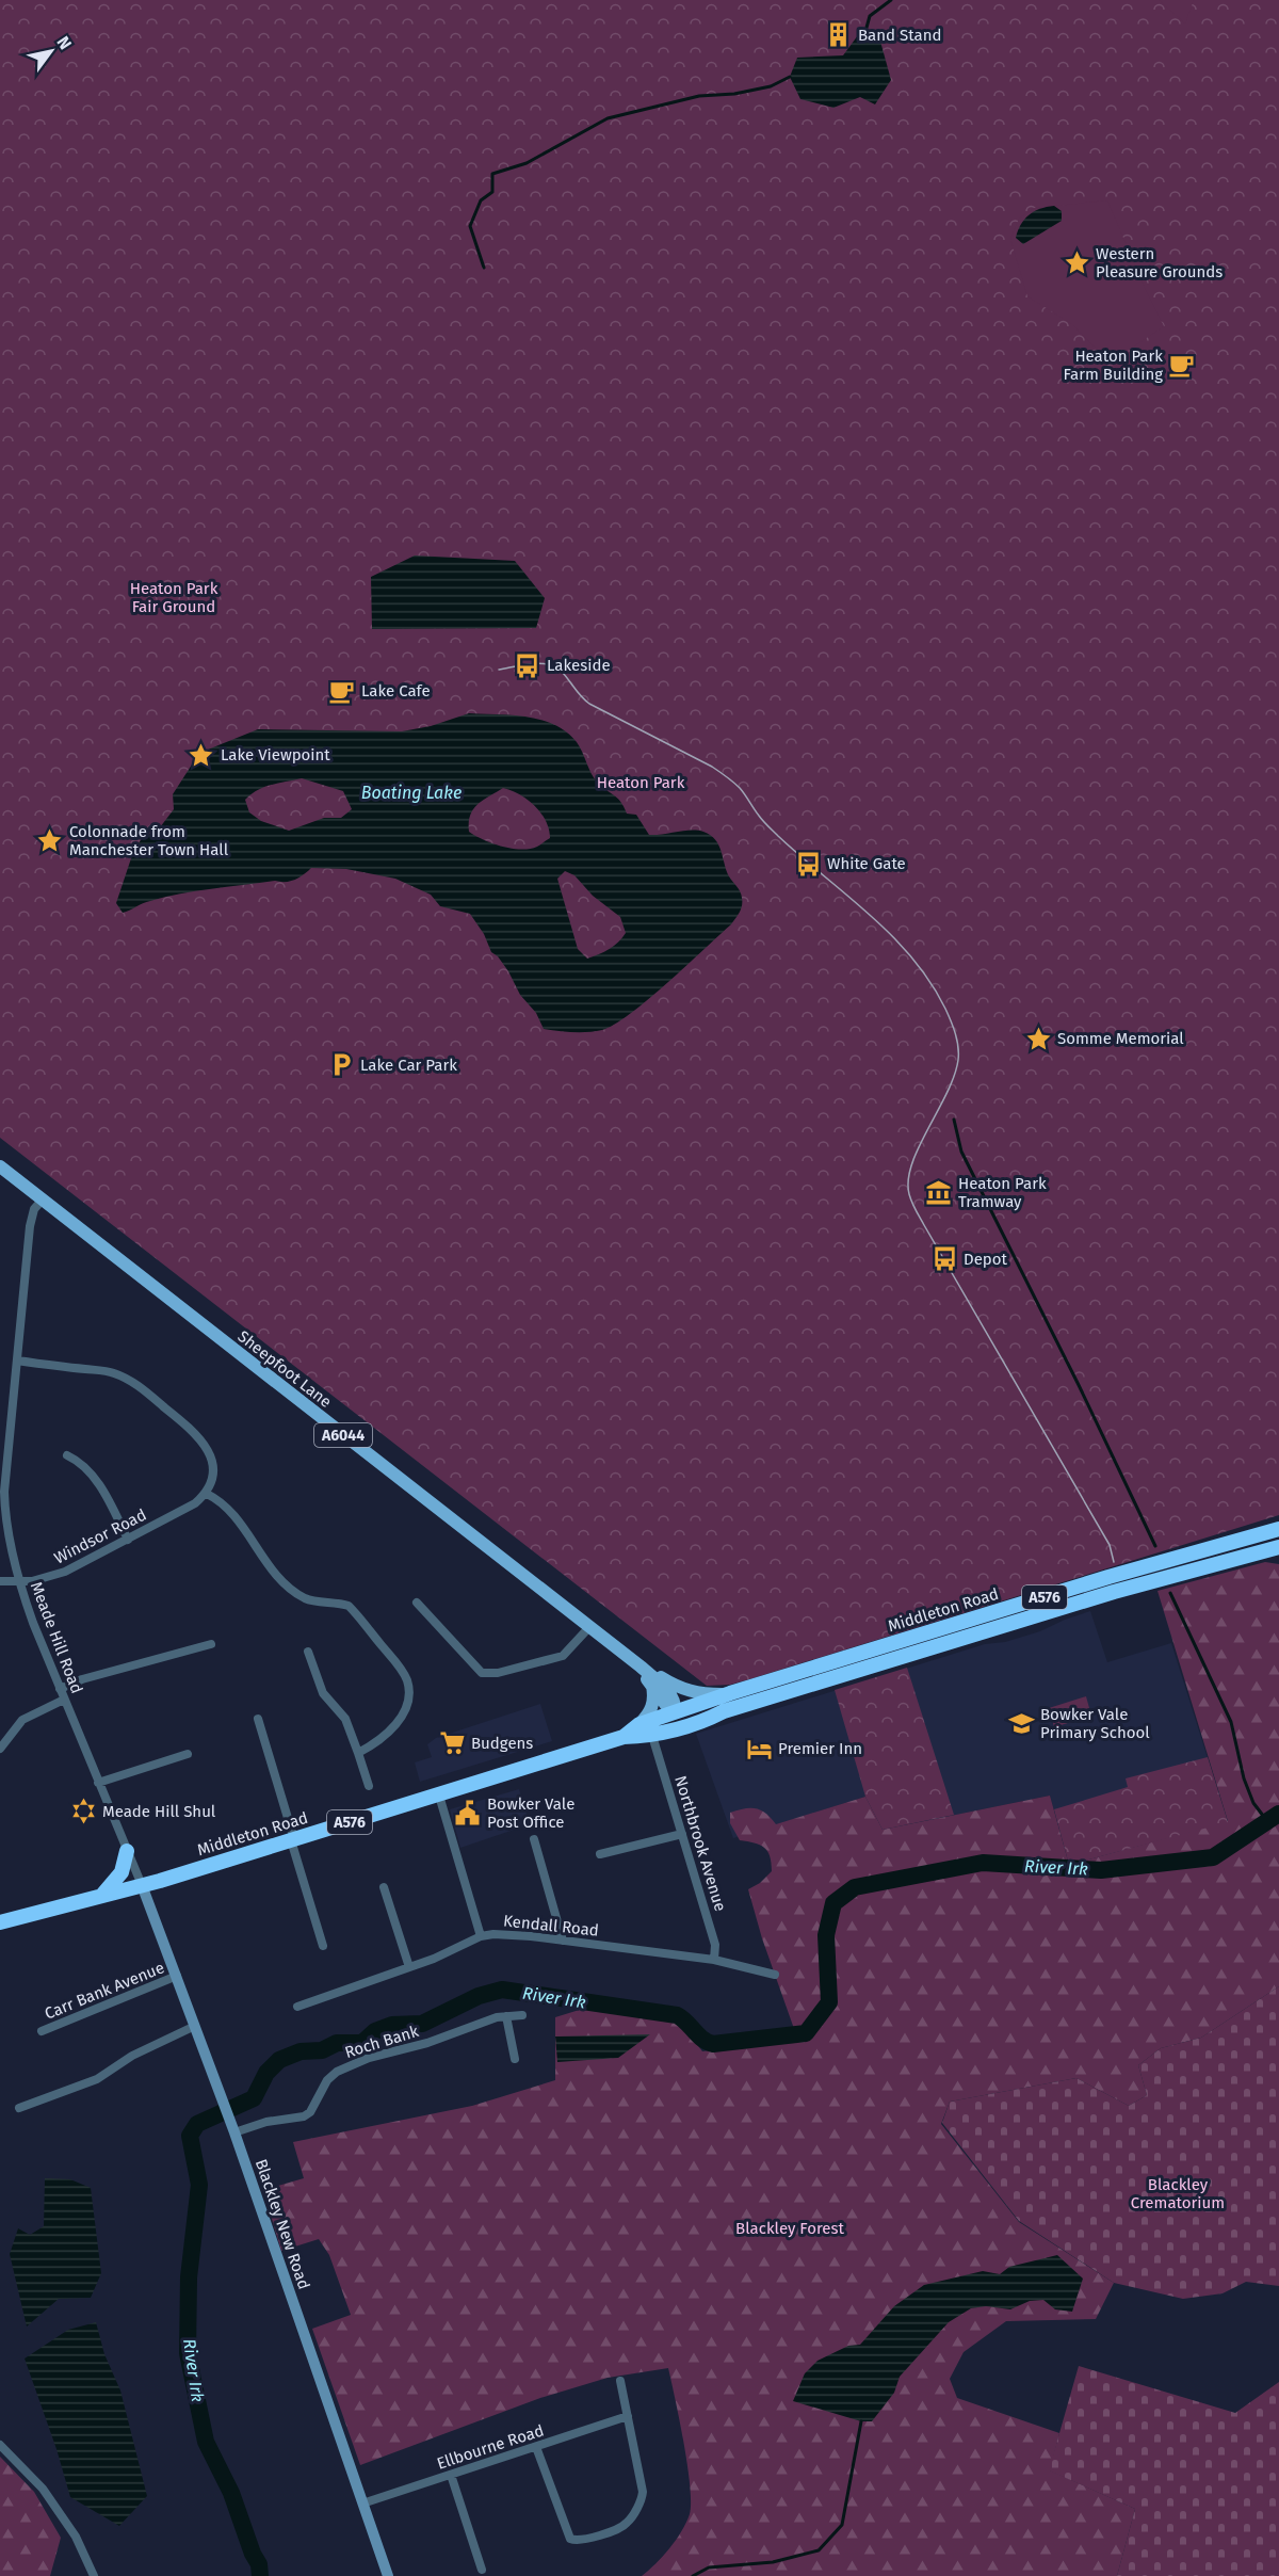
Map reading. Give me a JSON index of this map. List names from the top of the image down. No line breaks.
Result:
{"streets":{"highway":["A576","Middleton Road"],"main road":["Sheepfoot Lane","A6044"],"street":["Windsor Road","Meade Hill Road","Northbrook Avenue","Kendall Road","Carr Bank Avenue","Roch Bank","Blackley New Road","Ellbourne Road"]},"crossings":[["Sheepfoot Lane","A576"],["Sheepfoot Lane","Middleton Road"],["Sheepfoot Lane","Meade Hill Road"],["Windsor Road","Meade Hill Road"],["A576","Middleton Road"],["Middleton Road","Meade Hill Road"],["Middleton Road","Northbrook Avenue"],["Middleton Road","Blackley New Road"],["Meade Hill Road","Blackley New Road"],["Northbrook Avenue","Kendall Road"],["Carr Bank Avenue","Blackley New Road"],["Roch Bank","Blackley New Road"],["Blackley New Road","Ellbourne Road"]],"water":["Boating Lake","River Irk"],"parks":["Heaton Park Fair Ground","Heaton Park","Blackley Crematorium","Blackley Forest"],"places":{"building":["Band Stand"],"place":["Western Pleasure Grounds","Lake Viewpoint","Colonnade from Manchester Town Hall","Somme Memorial"],"cafe":["Heaton Park Farm Building","Lake Cafe"],"bus stop":["Lakeside","White Gate","Depot"],"parking":["Lake Car Park"],"museum":["Heaton Park Tramway"],"school or university":["Bowker Vale Primary School"],"supermarket":["Budgens"],"hotel":["Premier Inn"],"synagogue":["Meade Hill Shul"],"public building":["Bowker Vale Post Office"]},"north":"top right"}
